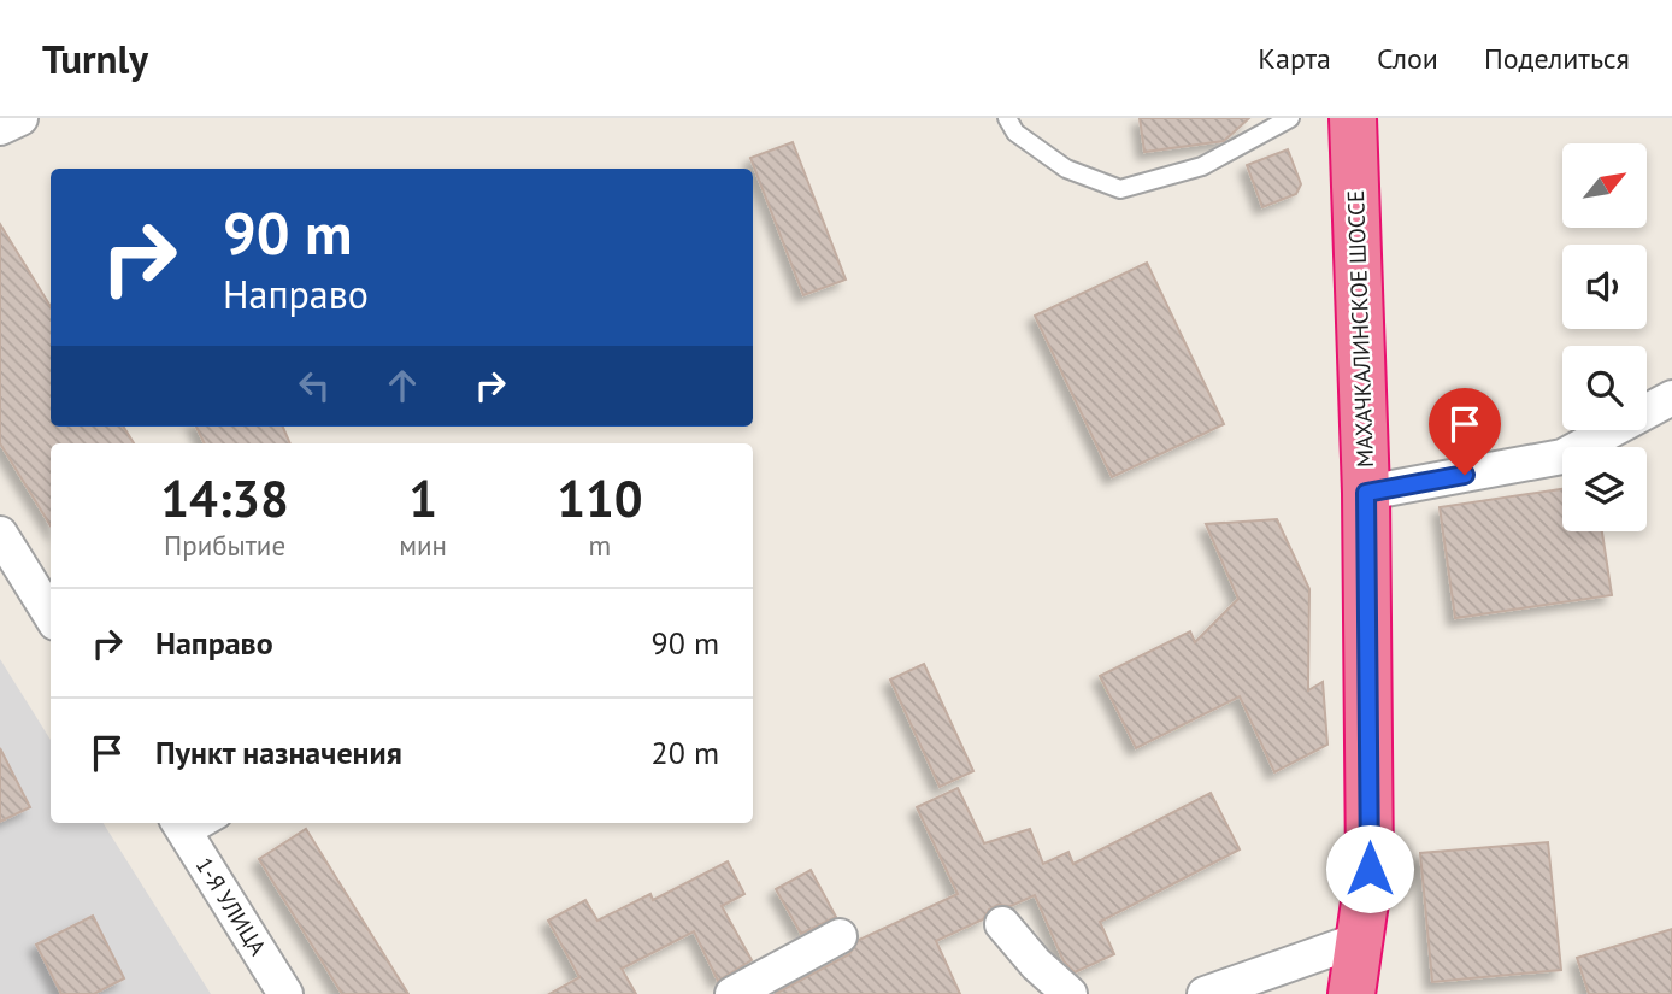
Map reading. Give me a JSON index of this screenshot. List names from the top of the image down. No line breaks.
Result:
{"streets":{"highway":["МАХАЧКАЛИНСКОЕ ШОССЕ"],"street":["1-Я УЛИЦА"]},"north":"top right","page":{"header":"Turnly","nav":["Карта","Слои","Поделиться"],"turn":["90 m","Направо"],"eta":["14:38","Прибытие","1","мин","110","m"],"list":[{"name":"Направо","value":"90 m"},{"name":"Пункт назначения","value":"20 m"}]}}
